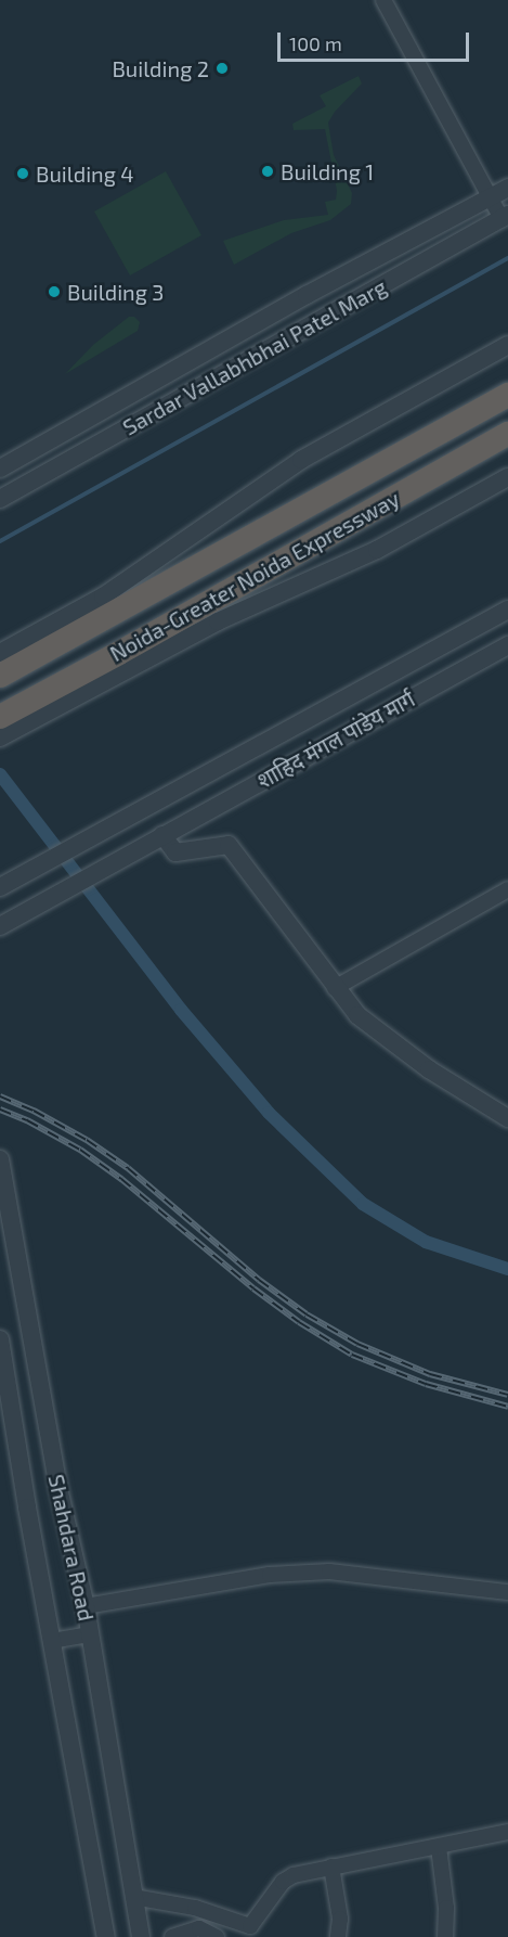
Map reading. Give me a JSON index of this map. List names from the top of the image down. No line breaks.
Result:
{"streets":{"highway":["Noida-Greater Noida Expressway"],"street":["Sardar Vallabhbhai Patel Marg","शाहिद मंगल पांडेय मार्ग","Shahdara Road"]},"places":["Building 2","Building 1","Building 4","Building 3"],"scale_bar":"100 m"}
